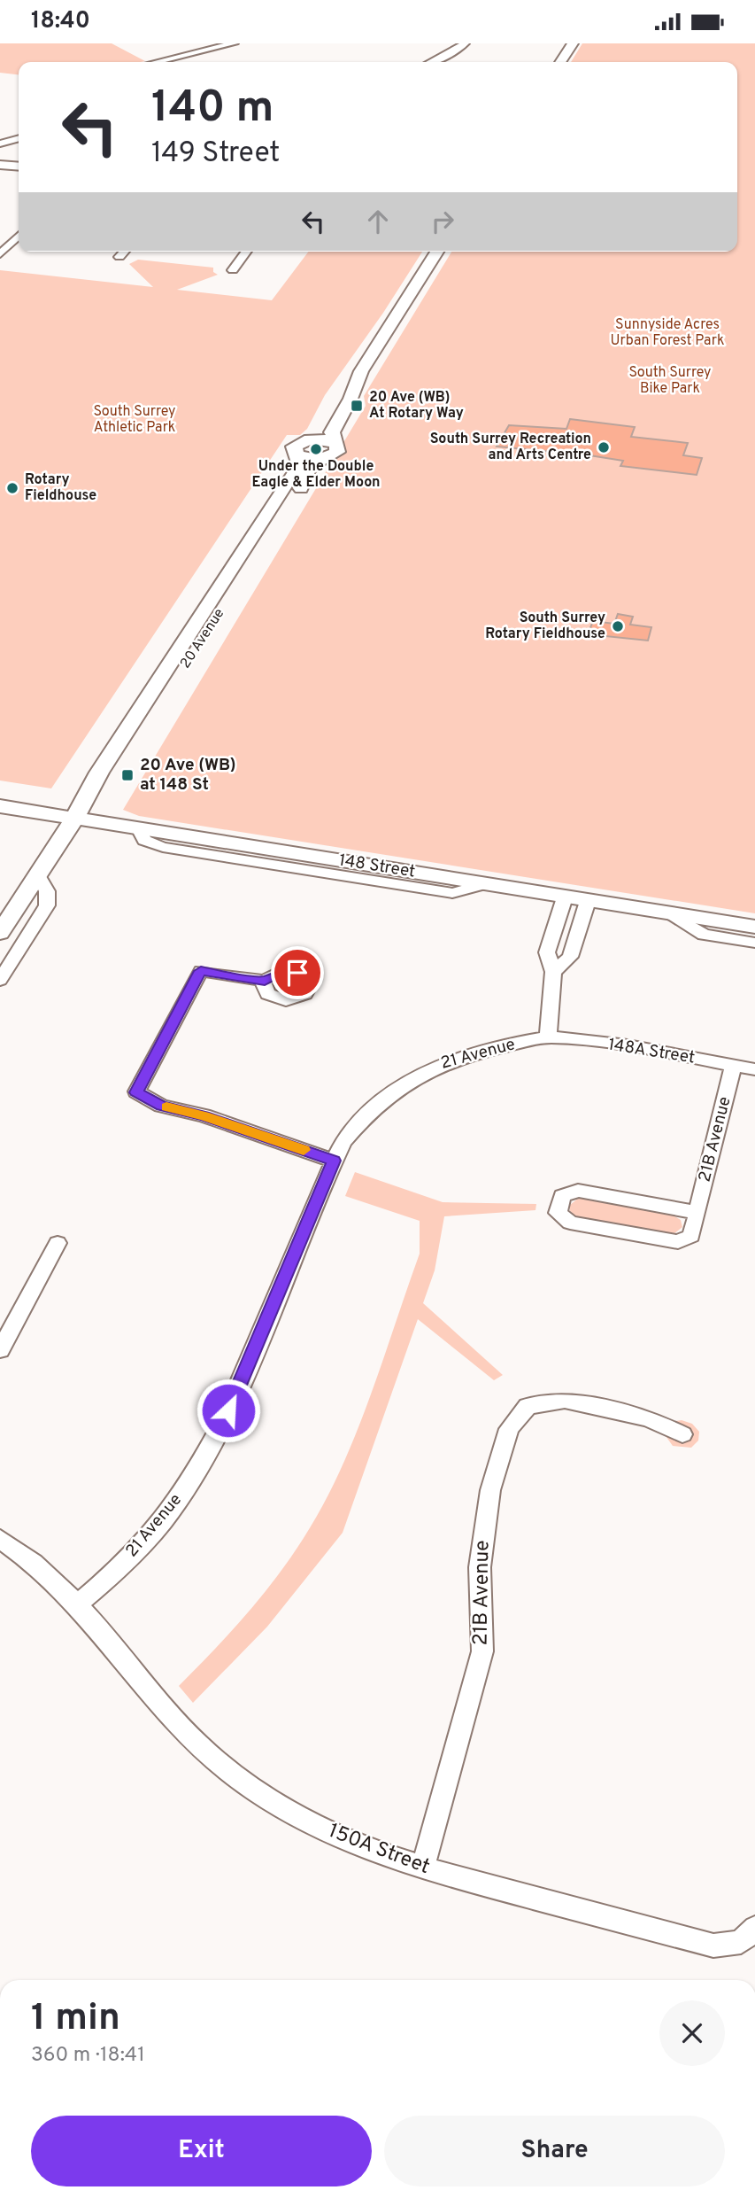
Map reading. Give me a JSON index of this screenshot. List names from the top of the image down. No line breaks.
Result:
{"streets":{"street":["20 Avenue","148 Street","148A Street","21 Avenue","21B Avenue","150A Street"]},"crossings":[["20 Avenue","148 Street"],["148A Street","21 Avenue"],["148A Street","21B Avenue"],["21 Avenue","150A Street"],["21B Avenue","150A Street"]],"parks":["Sunnyside Acres Urban Forest Park","South Surrey Bike Park","South Surrey Athletic Park"],"places":{"transit":["20 Ave (WB) At Rotary Way","20 Ave (WB) at 148 St"],"other":["South Surrey Recreation and Arts Centre","Under the Double Eagle & Elder Moon","Rotary Fieldhouse","South Surrey Rotary Fieldhouse"]},"page":{"status":"18:40","turn":["140 m","149 Street"],"heading":["1 min","360 m · 18:41"],"buttons":["Exit","Share"]}}
